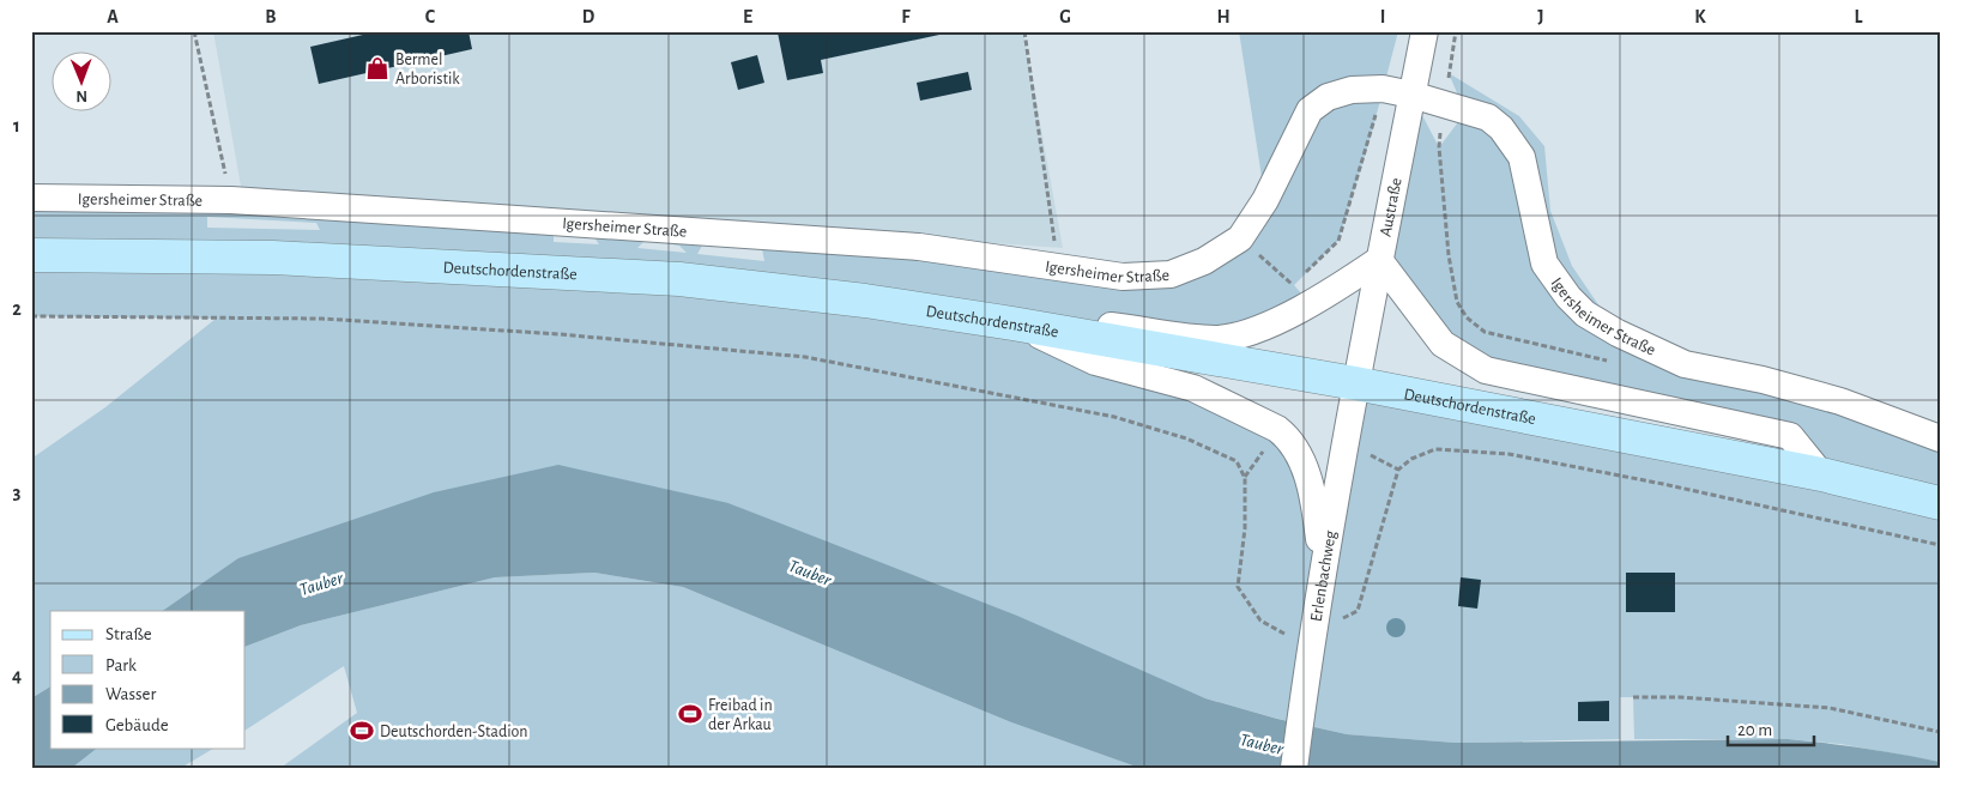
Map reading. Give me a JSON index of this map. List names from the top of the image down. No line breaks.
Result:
{"streets":{"street":["Igersheimer Straße","Austraße","Deutschordenstraße","Erlenbachweg"]},"crossings":[["Igersheimer Straße","Austraße"],["Austraße","Deutschordenstraße"],["Austraße","Erlenbachweg"],["Deutschordenstraße","Erlenbachweg"]],"water":["Tauber"],"places":{"shop":["Bermel Arboristik"],"sports":["Freibad in der Arkau","Deutschorden-Stadion"]},"legend":["Straße","Park","Wasser","Gebäude"],"scale_bar":"20 m","north":"bottom","grid":{"columns":["A","B","C","D","E","F","G","H","I","J","K","L"],"rows":["1","2","3","4"]}}
